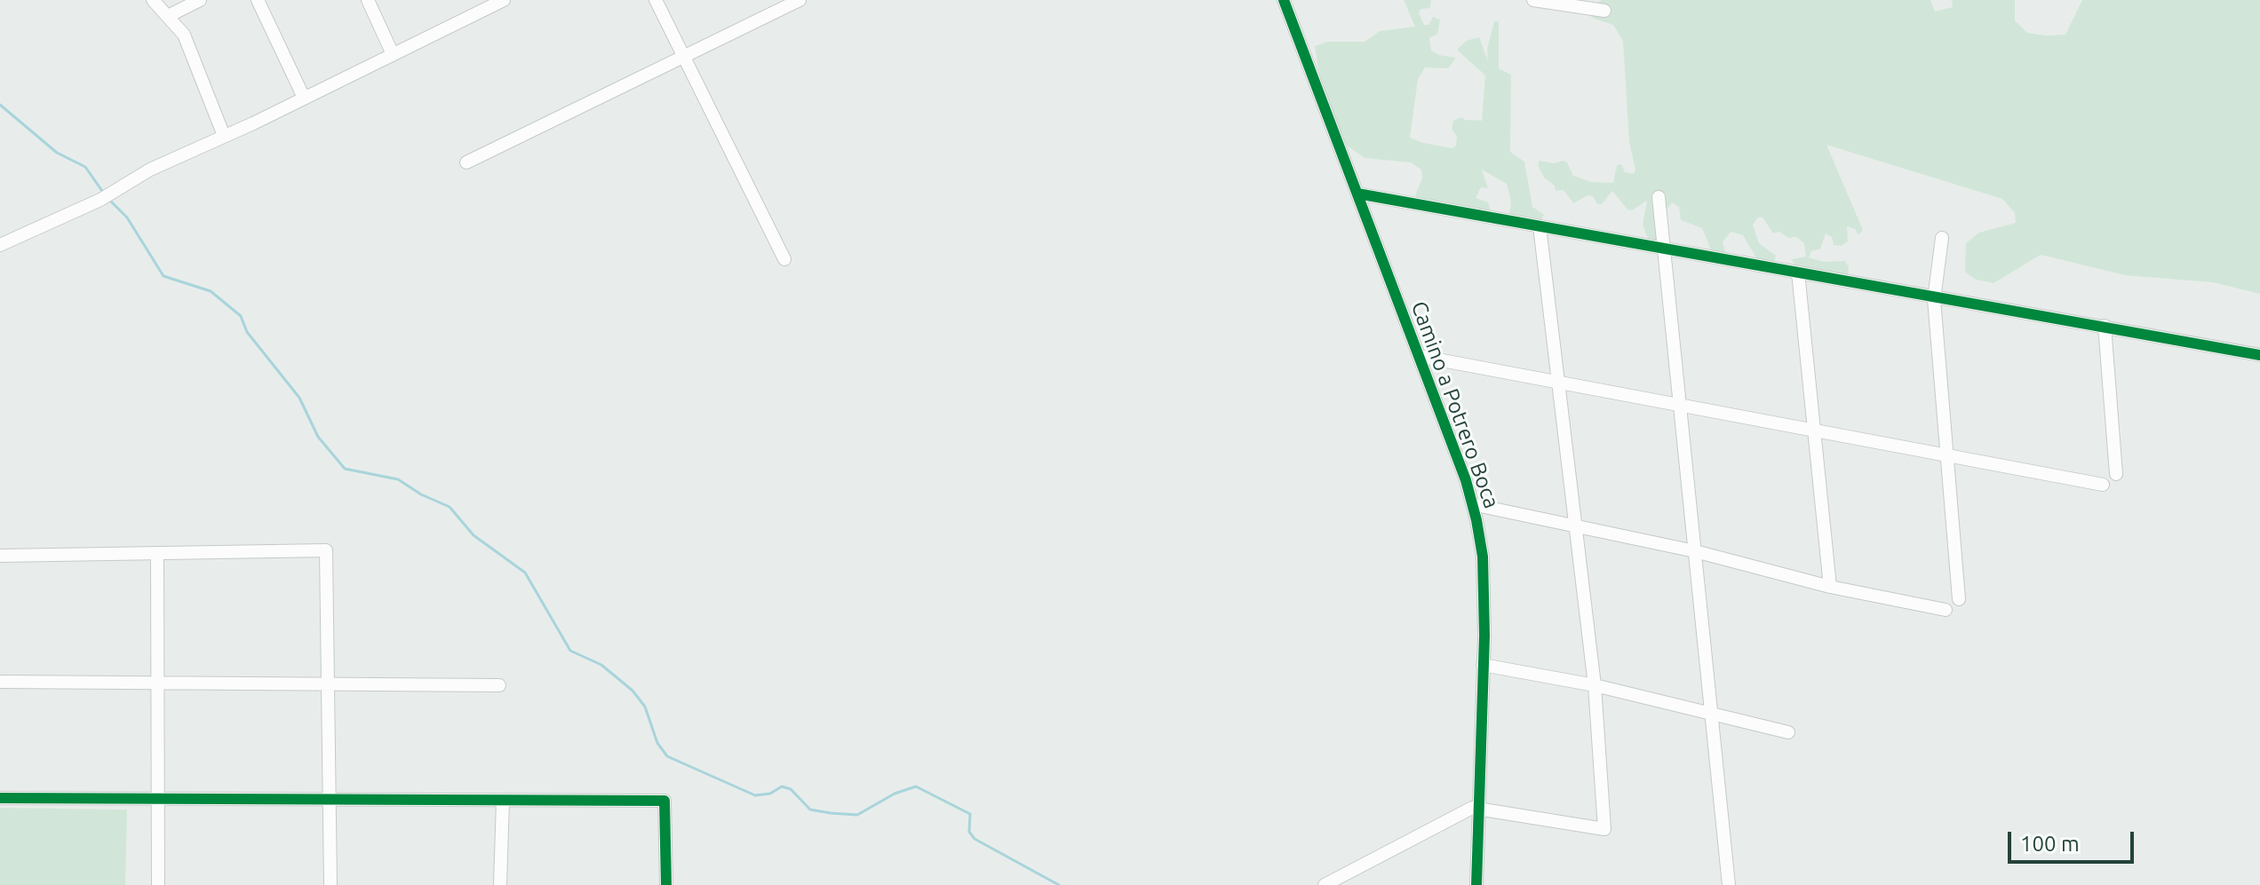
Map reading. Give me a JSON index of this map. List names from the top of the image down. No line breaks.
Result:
{"streets":{"street":["Camino a Potrero Boca"]},"scale_bar":"100 m"}
